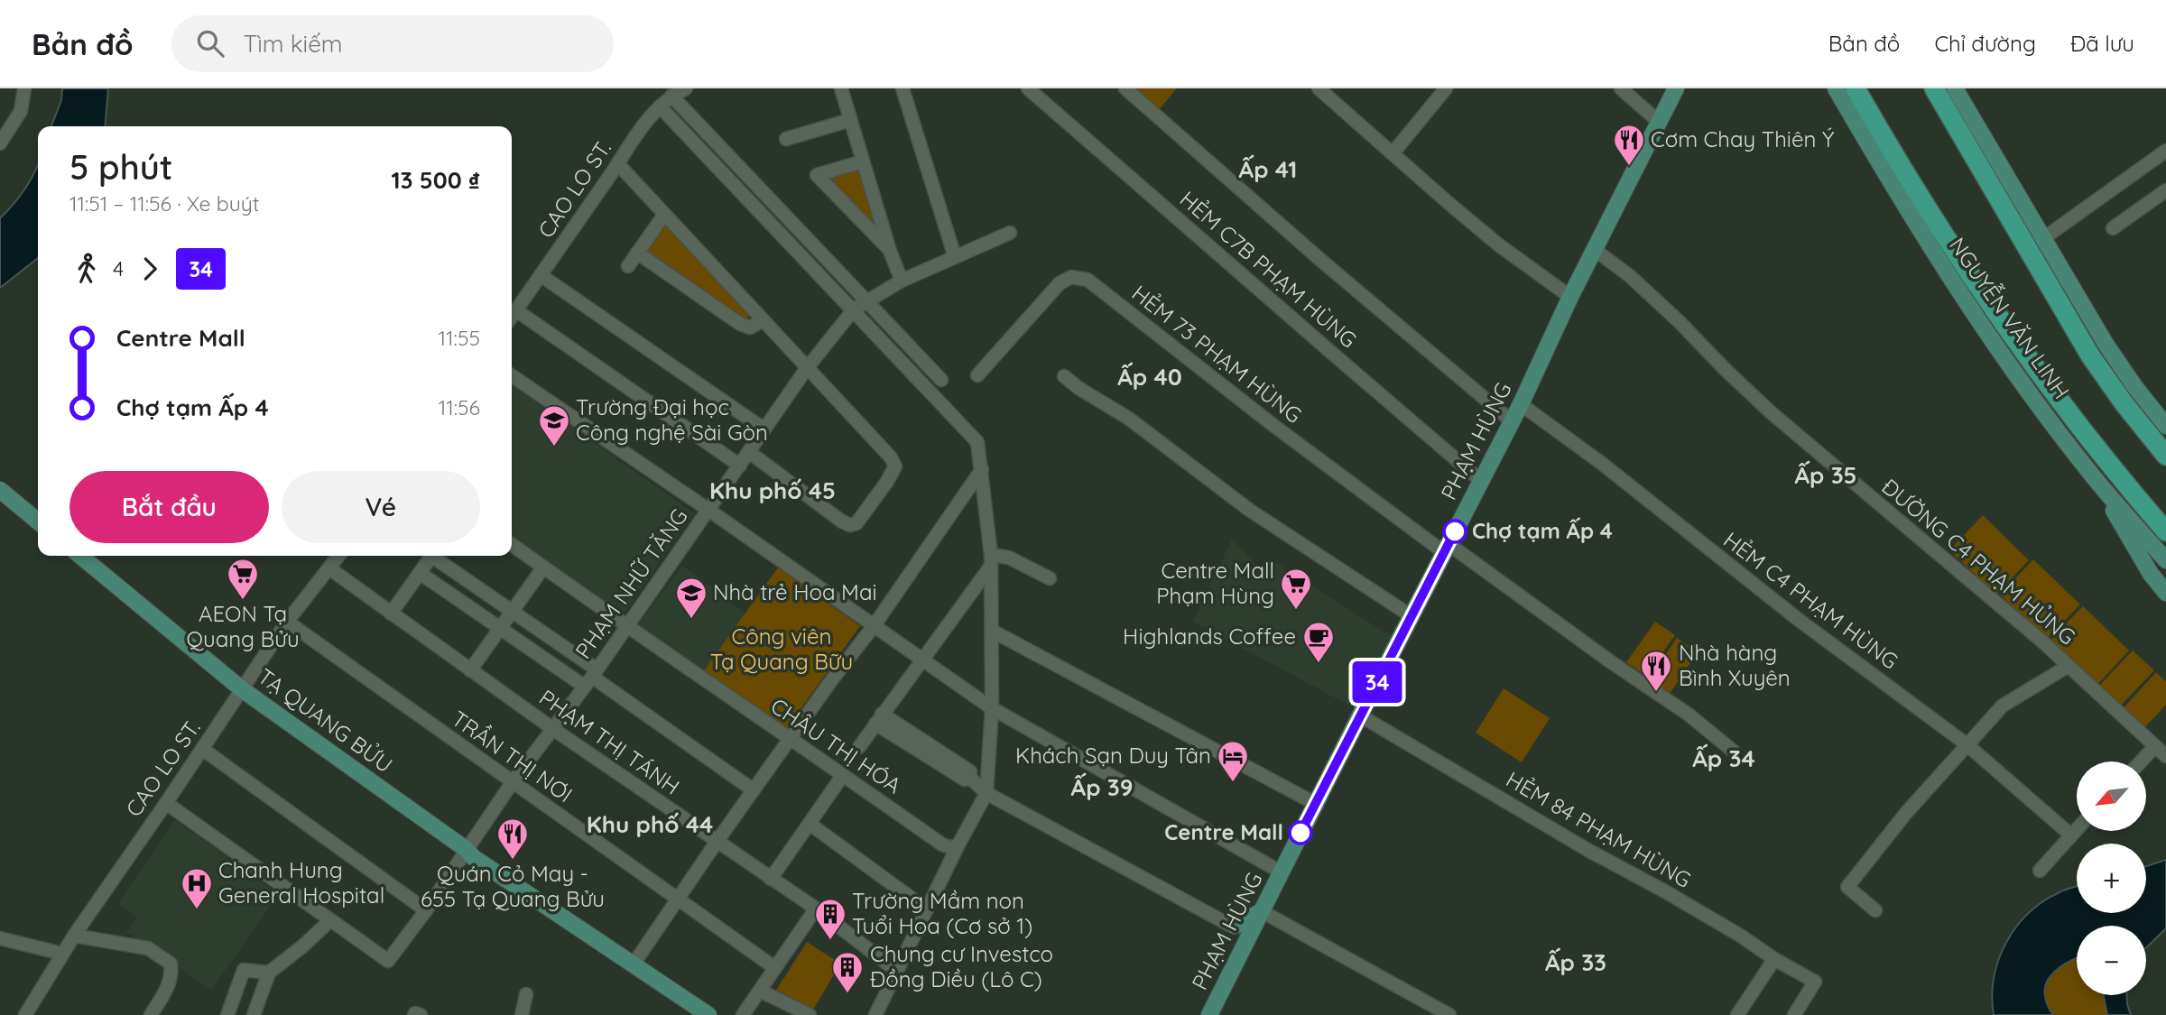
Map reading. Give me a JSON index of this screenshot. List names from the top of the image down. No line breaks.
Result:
{"streets":{"highway":["NGUYỄN VĂN LINH"],"main road":["PHẠM HÙNG","TẠ QUANG BỬU"],"street":["CAO LO ST.","HẺM C7B PHẠM HÙNG","HẺM 73 PHẠM HÙNG","ĐƯỜNG C4 PHẠM HỦNG","PHẠM NHỮ TĂNG","HẺM C4 PHẠM HÙNG","PHẠM THỊ TÁNH","CHÂU THỊ HÓA","TRẦN THỊ NƠI","HẺM 84 PHẠM HÙNG"]},"crossings":[["CAO LO ST.","TẠ QUANG BỬU"],["CAO LO ST.","PHẠM THỊ TÁNH"],["CAO LO ST.","TRẦN THỊ NƠI"],["HẺM C7B PHẠM HÙNG","PHẠM HÙNG"],["HẺM 73 PHẠM HÙNG","PHẠM HÙNG"],["PHẠM HÙNG","ĐƯỜNG C4 PHẠM HỦNG"],["PHẠM HÙNG","HẺM C4 PHẠM HÙNG"],["PHẠM HÙNG","HẺM 84 PHẠM HÙNG"],["PHẠM NHỮ TĂNG","TẠ QUANG BỬU"],["PHẠM NHỮ TĂNG","PHẠM THỊ TÁNH"],["PHẠM NHỮ TĂNG","CHÂU THỊ HÓA"],["PHẠM NHỮ TĂNG","TRẦN THỊ NƠI"]],"districts":["Ấp 41","Ấp 40","Ấp 35","Khu phố 45","Ấp 34","Ấp 39","Khu phố 44","Ấp 33"],"parks":["Công viên Tạ Quang Bữu"],"places":{"restaurant":["Cơm Chay Thiên Ý","Nhà hàng Bình Xuyên","Quán Cỏ May - 655 Tạ Quang Bửu"],"school or university":["Trường Đại học Công nghệ Sài Gòn","Nhà trẻ Hoa Mai"],"other":["Chợ tạm Ấp 4","Centre Mall"],"supermarket":["AEON Tạ Quang Bửu","Centre Mall Phạm Hùng"],"cafe":["Highlands Coffee"],"hotel":["Khách Sạn Duy Tân"],"hospital":["Chanh Hung General Hospital"],"building":["Trường Mầm non Tuổi Hoa (Cơ sở 1)","Chung cư Investco Đồng Diều (Lô C)"]},"lines":["bus line 34"],"north":"bottom left","page":{"header":"Bản đồ","search":"Tìm kiếm","nav":["Bản đồ","Chỉ đường","Đã lưu"],"on_map":"34","heading":["5 phút","11:51 – 11:56 · Xe buýt","13 500 ₫"],"legs":["4","34"],"list":[{"name":"Centre Mall","value":"11:55"},{"name":"Chợ tạm Ấp 4","value":"11:56"}],"buttons":["Bắt đầu","Vé"],"map_buttons":["+","−"]}}
